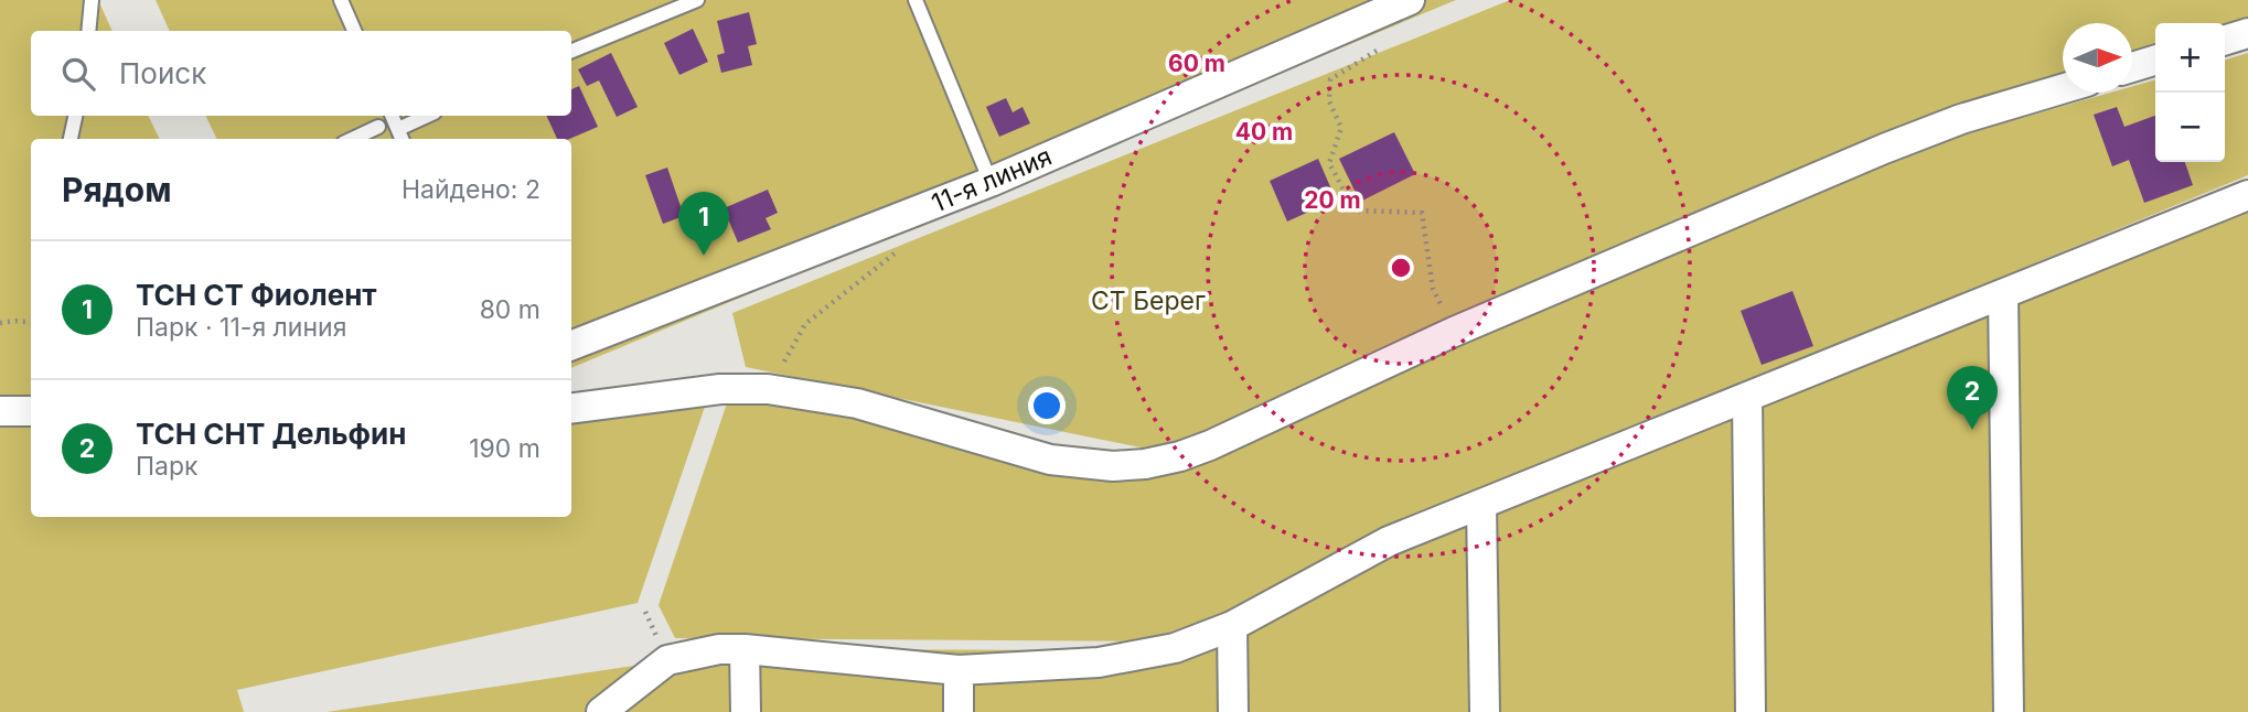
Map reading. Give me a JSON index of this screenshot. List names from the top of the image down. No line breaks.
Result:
{"streets":{"street":["11-я линия"]},"parks":["СТ Берег"],"north":"right","page":{"map_buttons":["+","−"],"search":"Поиск","heading":["Рядом","Найдено: 2"],"pins":["1","2"],"list":[{"mark":"1","name":"ТСН СТ Фиолент","note":"Парк · 11-я линия","value":"80 m"},{"mark":"2","name":"ТСН СНТ Дельфин","note":"Парк","value":"190 m"}]},"rings":["60 m","40 m","20 m"]}
